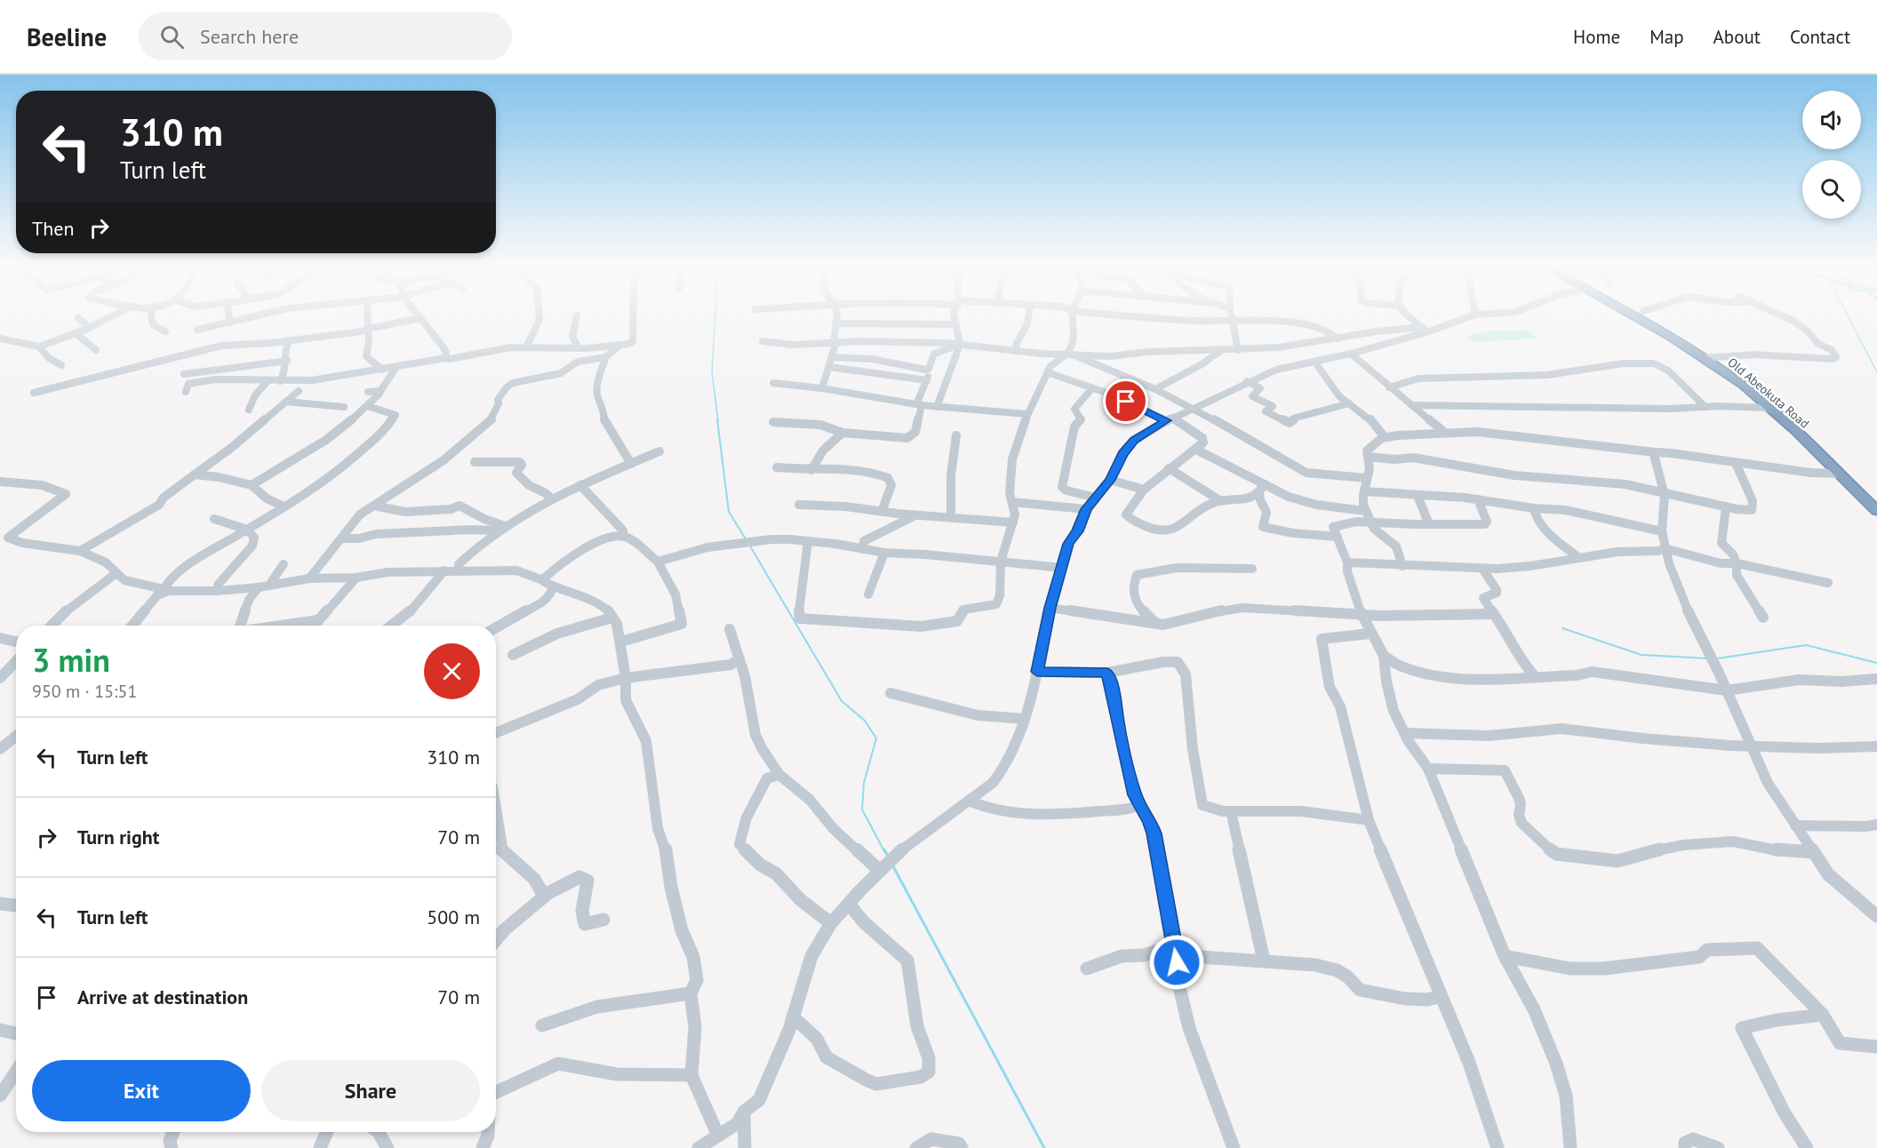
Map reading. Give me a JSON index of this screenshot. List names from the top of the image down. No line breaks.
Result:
{"streets":{"highway":["Old Abeokuta Road"]},"page":{"header":"Beeline","search":"Search here","nav":["Home","Map","About","Contact"],"turn":["310 m","Turn left"],"then":"Then","heading":["3 min","950 m · 15:51"],"list":[{"name":"Turn left","value":"310 m"},{"name":"Turn right","value":"70 m"},{"name":"Turn left","value":"500 m"},{"name":"Arrive at destination","value":"70 m"}],"buttons":["Exit","Share"]}}
